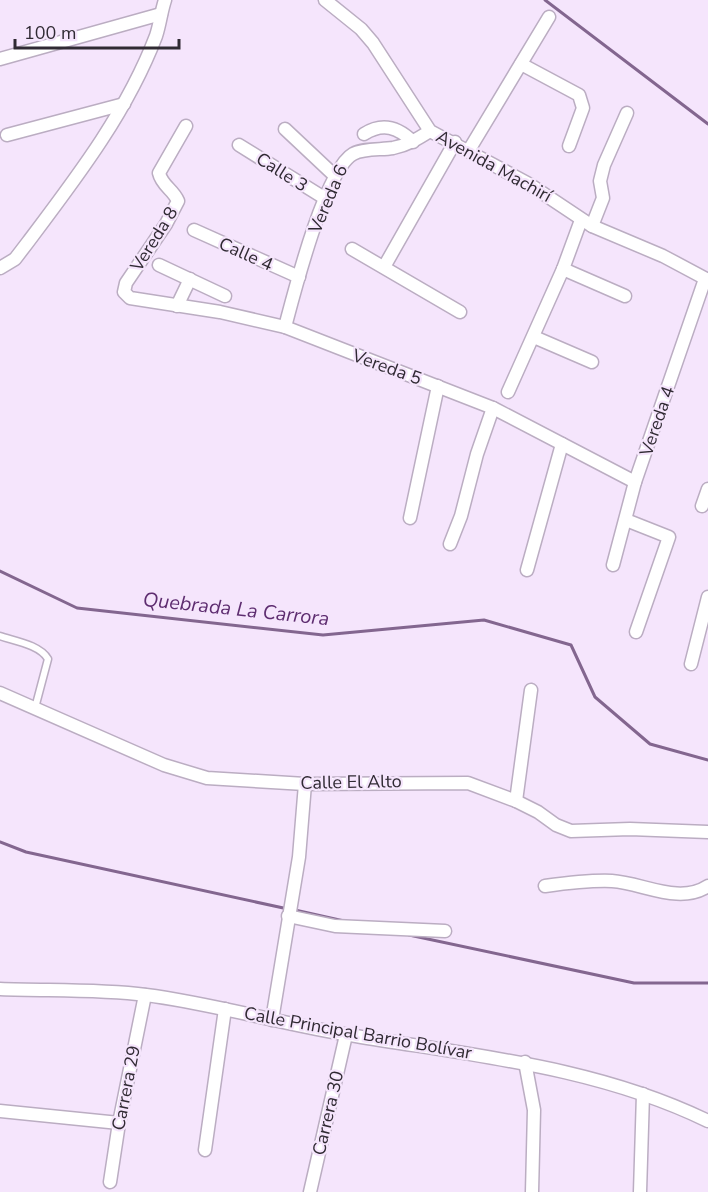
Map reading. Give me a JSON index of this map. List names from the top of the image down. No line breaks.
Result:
{"streets":{"street":["Avenida Machirí","Calle 3","Vereda 6","Vereda 8","Calle 4","Vereda 5","Vereda 4","Calle El Alto","Calle Principal Barrio Bolívar","Carrera 29","Carrera 30"]},"crossings":[["Avenida Machirí","Vereda 6"],["Avenida Machirí","Vereda 4"],["Calle 3","Vereda 6"],["Vereda 6","Calle 4"],["Vereda 6","Vereda 5"],["Vereda 8","Vereda 5"],["Vereda 5","Vereda 4"],["Calle Principal Barrio Bolívar","Carrera 29"],["Calle Principal Barrio Bolívar","Carrera 30"]],"water":["Quebrada La Carrora"],"scale_bar":"100 m"}
